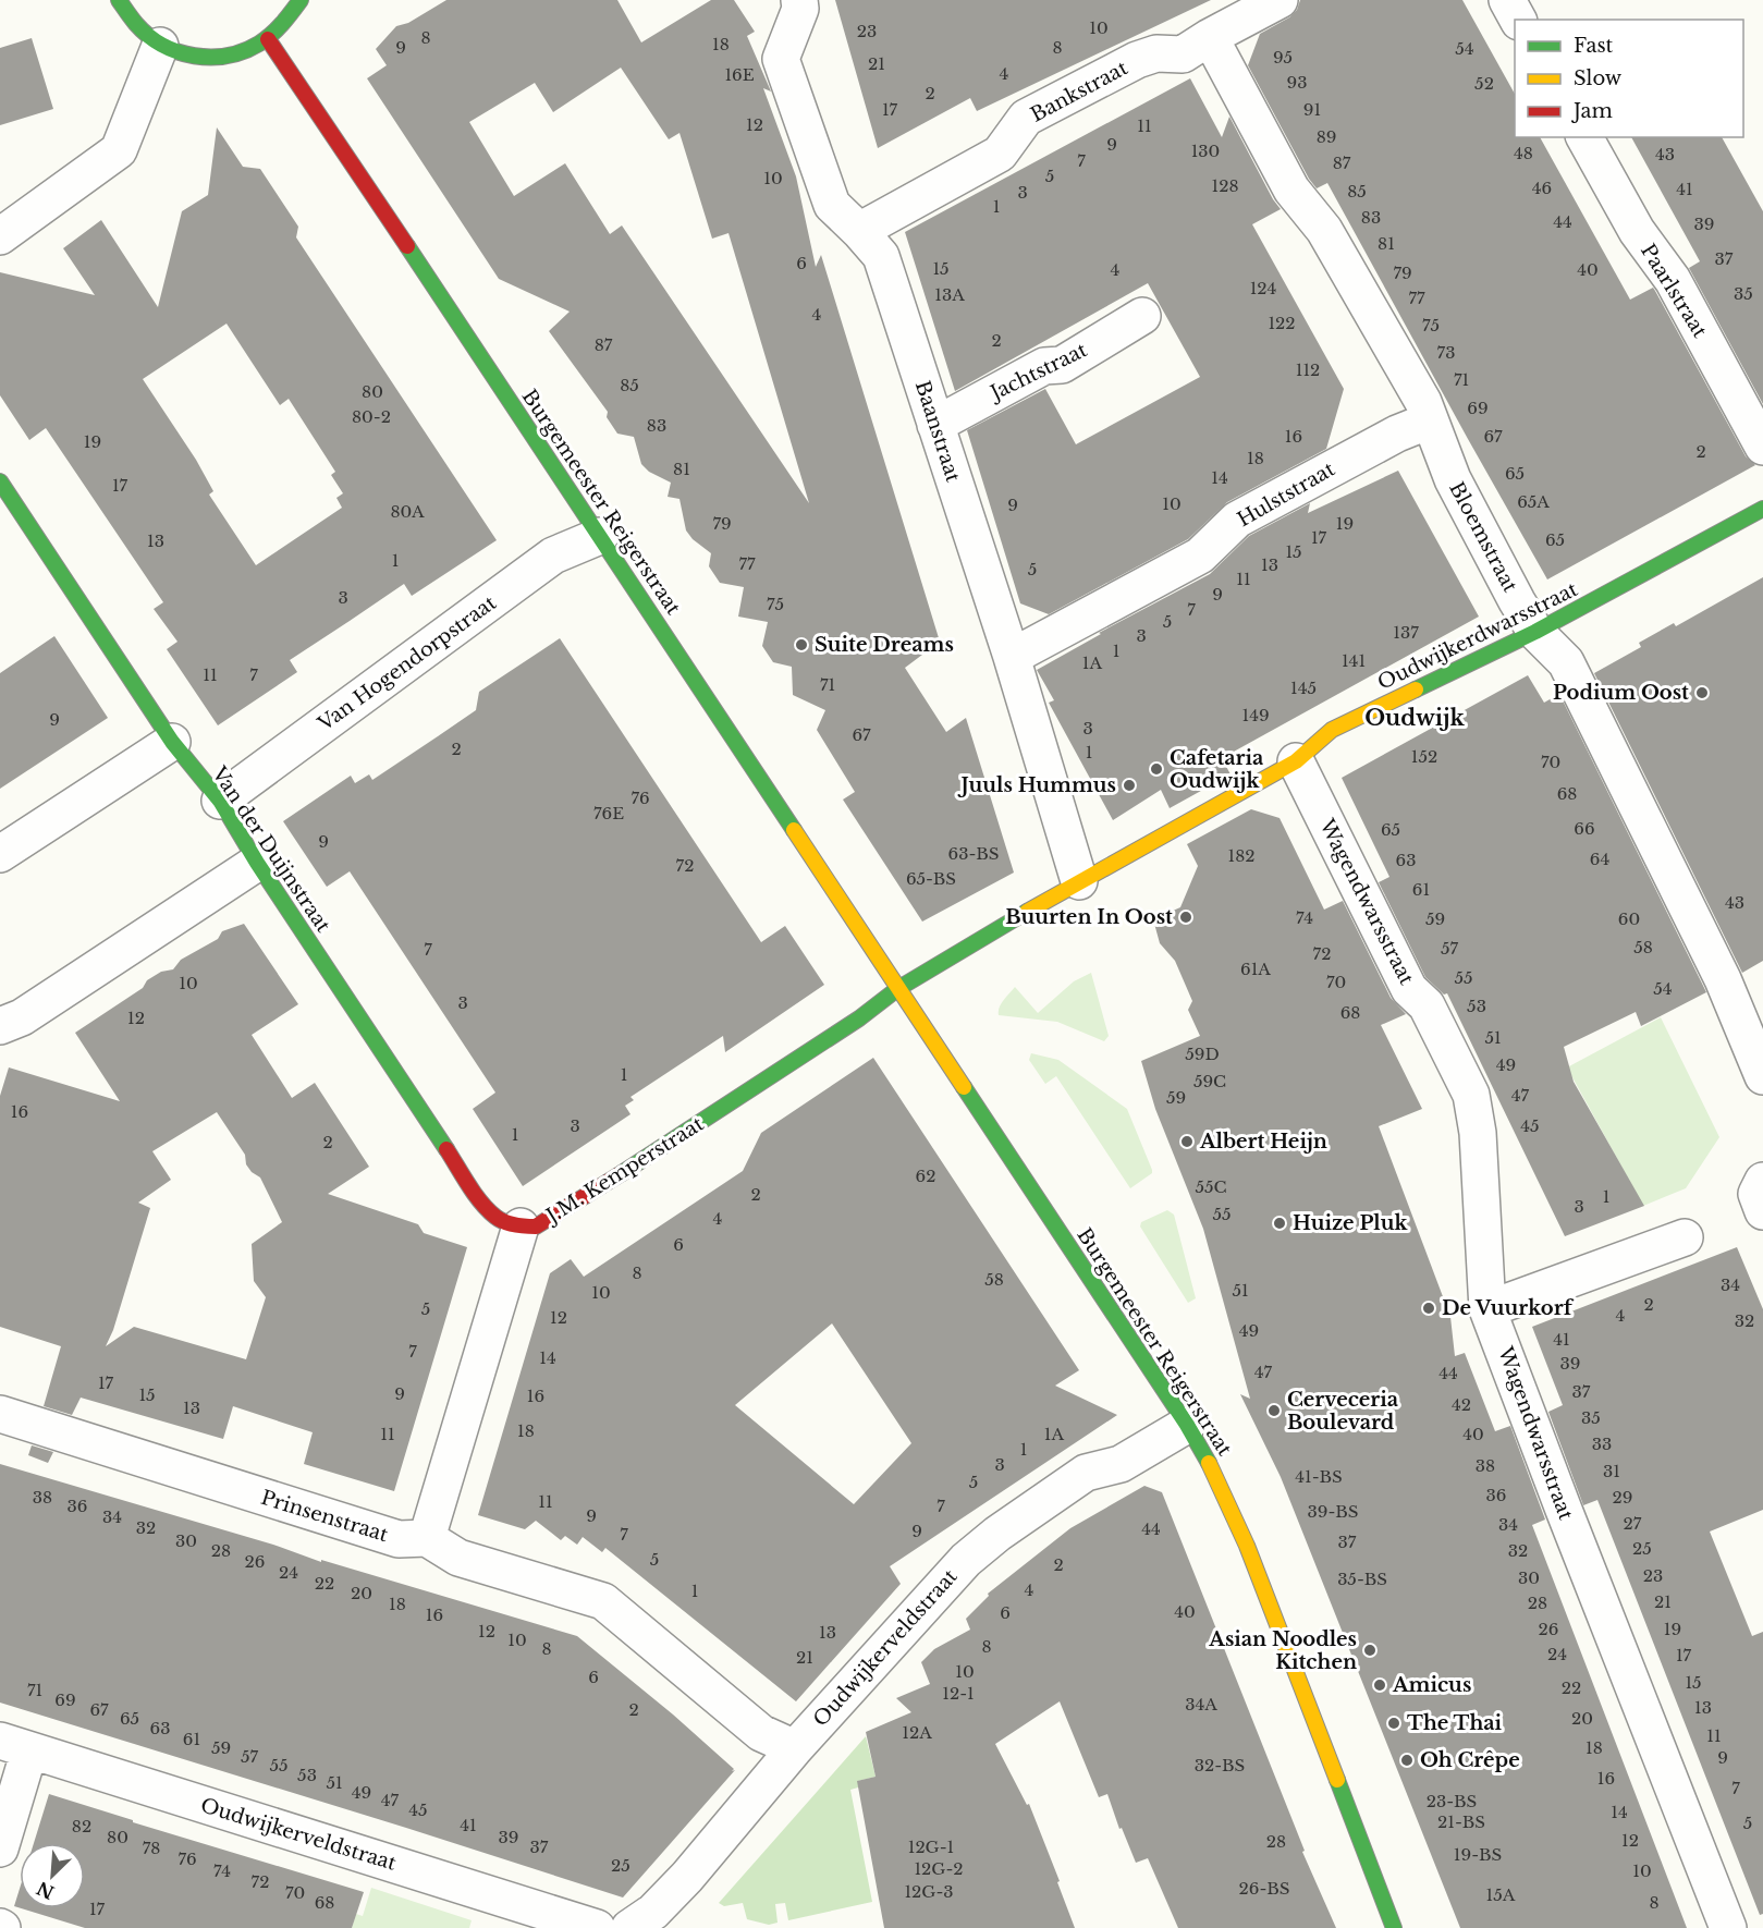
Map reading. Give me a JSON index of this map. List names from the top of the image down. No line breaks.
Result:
{"streets":{"street":["Bankstraat","Paarlstraat","Jachtstraat","Baanstraat","Hulststraat","Burgemeester Reigerstraat","Bloemstraat","Oudwijkerdwarsstraat","Van Hogendorpstraat","Van der Duijnstraat","Wagendwarsstraat","J.M. Kemperstraat","Prinsenstraat","Oudwijkerveldstraat"]},"crossings":[["Bankstraat","Baanstraat"],["Bankstraat","Bloemstraat"],["Jachtstraat","Baanstraat"],["Baanstraat","Hulststraat"],["Baanstraat","Oudwijkerdwarsstraat"],["Hulststraat","Bloemstraat"],["Burgemeester Reigerstraat","Van Hogendorpstraat"],["Burgemeester Reigerstraat","J.M. Kemperstraat"],["Burgemeester Reigerstraat","Oudwijkerveldstraat"],["Bloemstraat","Oudwijkerdwarsstraat"],["Oudwijkerdwarsstraat","Wagendwarsstraat"],["Van Hogendorpstraat","Van der Duijnstraat"],["Van der Duijnstraat","J.M. Kemperstraat"],["J.M. Kemperstraat","Prinsenstraat"]],"districts":["Oudwijk"],"places":["Suite Dreams","Podium Oost","Cafetaria Oudwijk","Juuls Hummus","Buurten In Oost","Albert Heijn","Huize Pluk","De Vuurkorf","Cerveceria Boulevard","Asian Noodles Kitchen","Amicus","The Thai","Oh Crêpe"],"house_numbers":["10","23","8","18","9","8","54","95","21","4","16E","93","52","2","17","91","12","11","89","9","130","48","43","7","87","5","10","128","46","41","85","3","1","83","44","39","81","37","6","15","4","40","79","124","35","13A","77","4","122","75","2","87","73","112","71","85","80","69","80-2","83","16","67","19","2","18","81","65","14","17","65A","10","9","80A","79","19","17","65","13","15","1","77","13","5","11","9","3","75","7","5","137","3","1","141","1A","11","7","71","145","149","9","3","67","2","1","152","70","68","76","76E","66","65","9","63-BS","182","64","63","72","65-BS","61","43","74","59","60","58","57","7","72","61A","55","70","10","54","3","53","68","12","51","59D","49","1","59C","47","59","16","3","45","1","2","62","55C","2","1","3","55","4","6","8","58","34","51","10","2","5","4","12","32","49","41","7","14","39","47","44","17","37","9","15","16","42","13","35","18","11","1A","40","33","1","3","38","31","41-BS","5","36","38","29","11","36","7","39-BS","9","34","27","34","32","44","9","7","30","37","25","28","32","5","26","2","24","23","30","35-BS","22","4","1","20","21","28","18","40","6","16","26","19","12","13","10","8","8","24","17","21","10","6","15","22","71","12-1","69","34A","13","67","2","65","20","63","12A","11","61","59","18","57","9","55","32-BS","53","16","51","7","49","47","23-BS","45","14","21-BS","5","41","82","80","39","12","28","37","12G-1","78","19-BS","76","25","12G-2","74","10","72","26-BS","12G-3","70","15A","68","8","17"],"legend":["Fast","Slow","Jam"],"north":"bottom left"}
